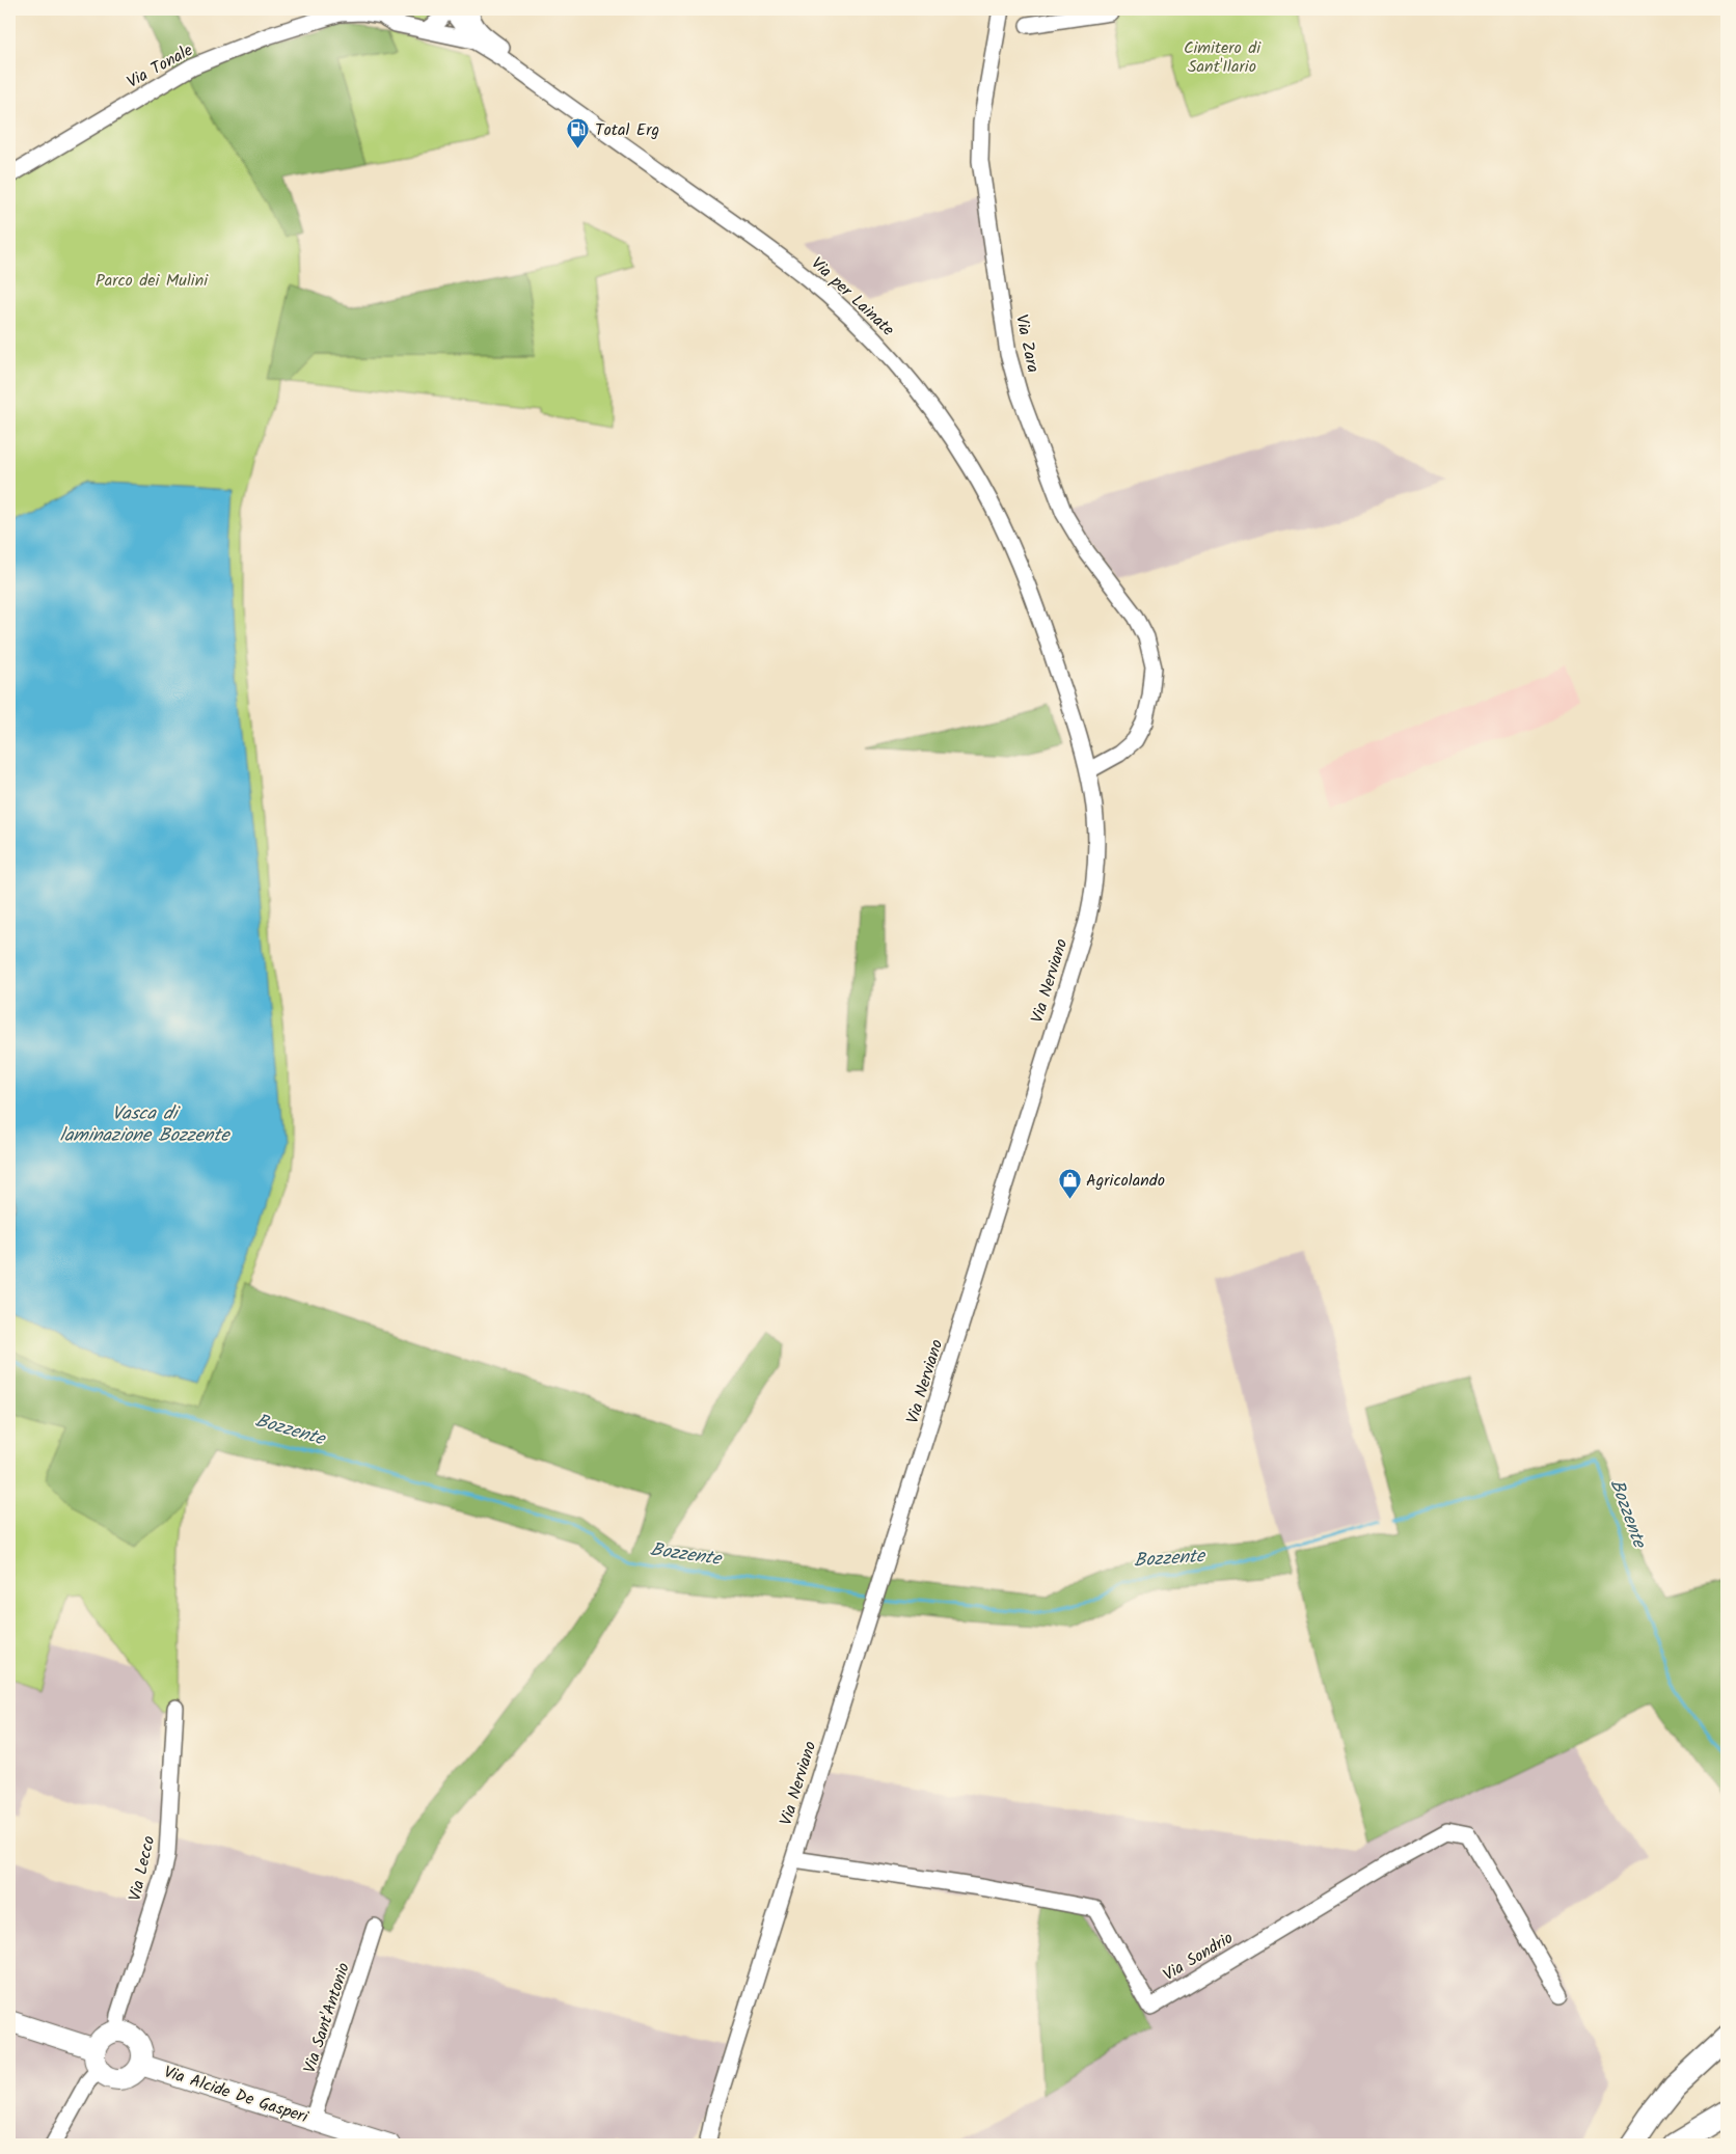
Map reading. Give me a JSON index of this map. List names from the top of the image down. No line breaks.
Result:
{"streets":{"main road":["Via Alcide De Gasperi"],"street":["Via Tonale","Via per Lainate","Via Zara","Via Nerviano","Via Lecco","Via Sondrio","Via Sant'Antonio"]},"crossings":[["Via Tonale","Via per Lainate"],["Via per Lainate","Via Nerviano"],["Via Zara","Via Nerviano"],["Via Nerviano","Via Sondrio"],["Via Lecco","Via Alcide De Gasperi"],["Via Sant'Antonio","Via Alcide De Gasperi"]],"water":["Vasca di laminazione Bozzente","Bozzente"],"parks":["Cimitero di Sant'Ilario","Parco dei Mulini"],"places":{"fuel station":["Total Erg"],"shop":["Agricolando"]}}
